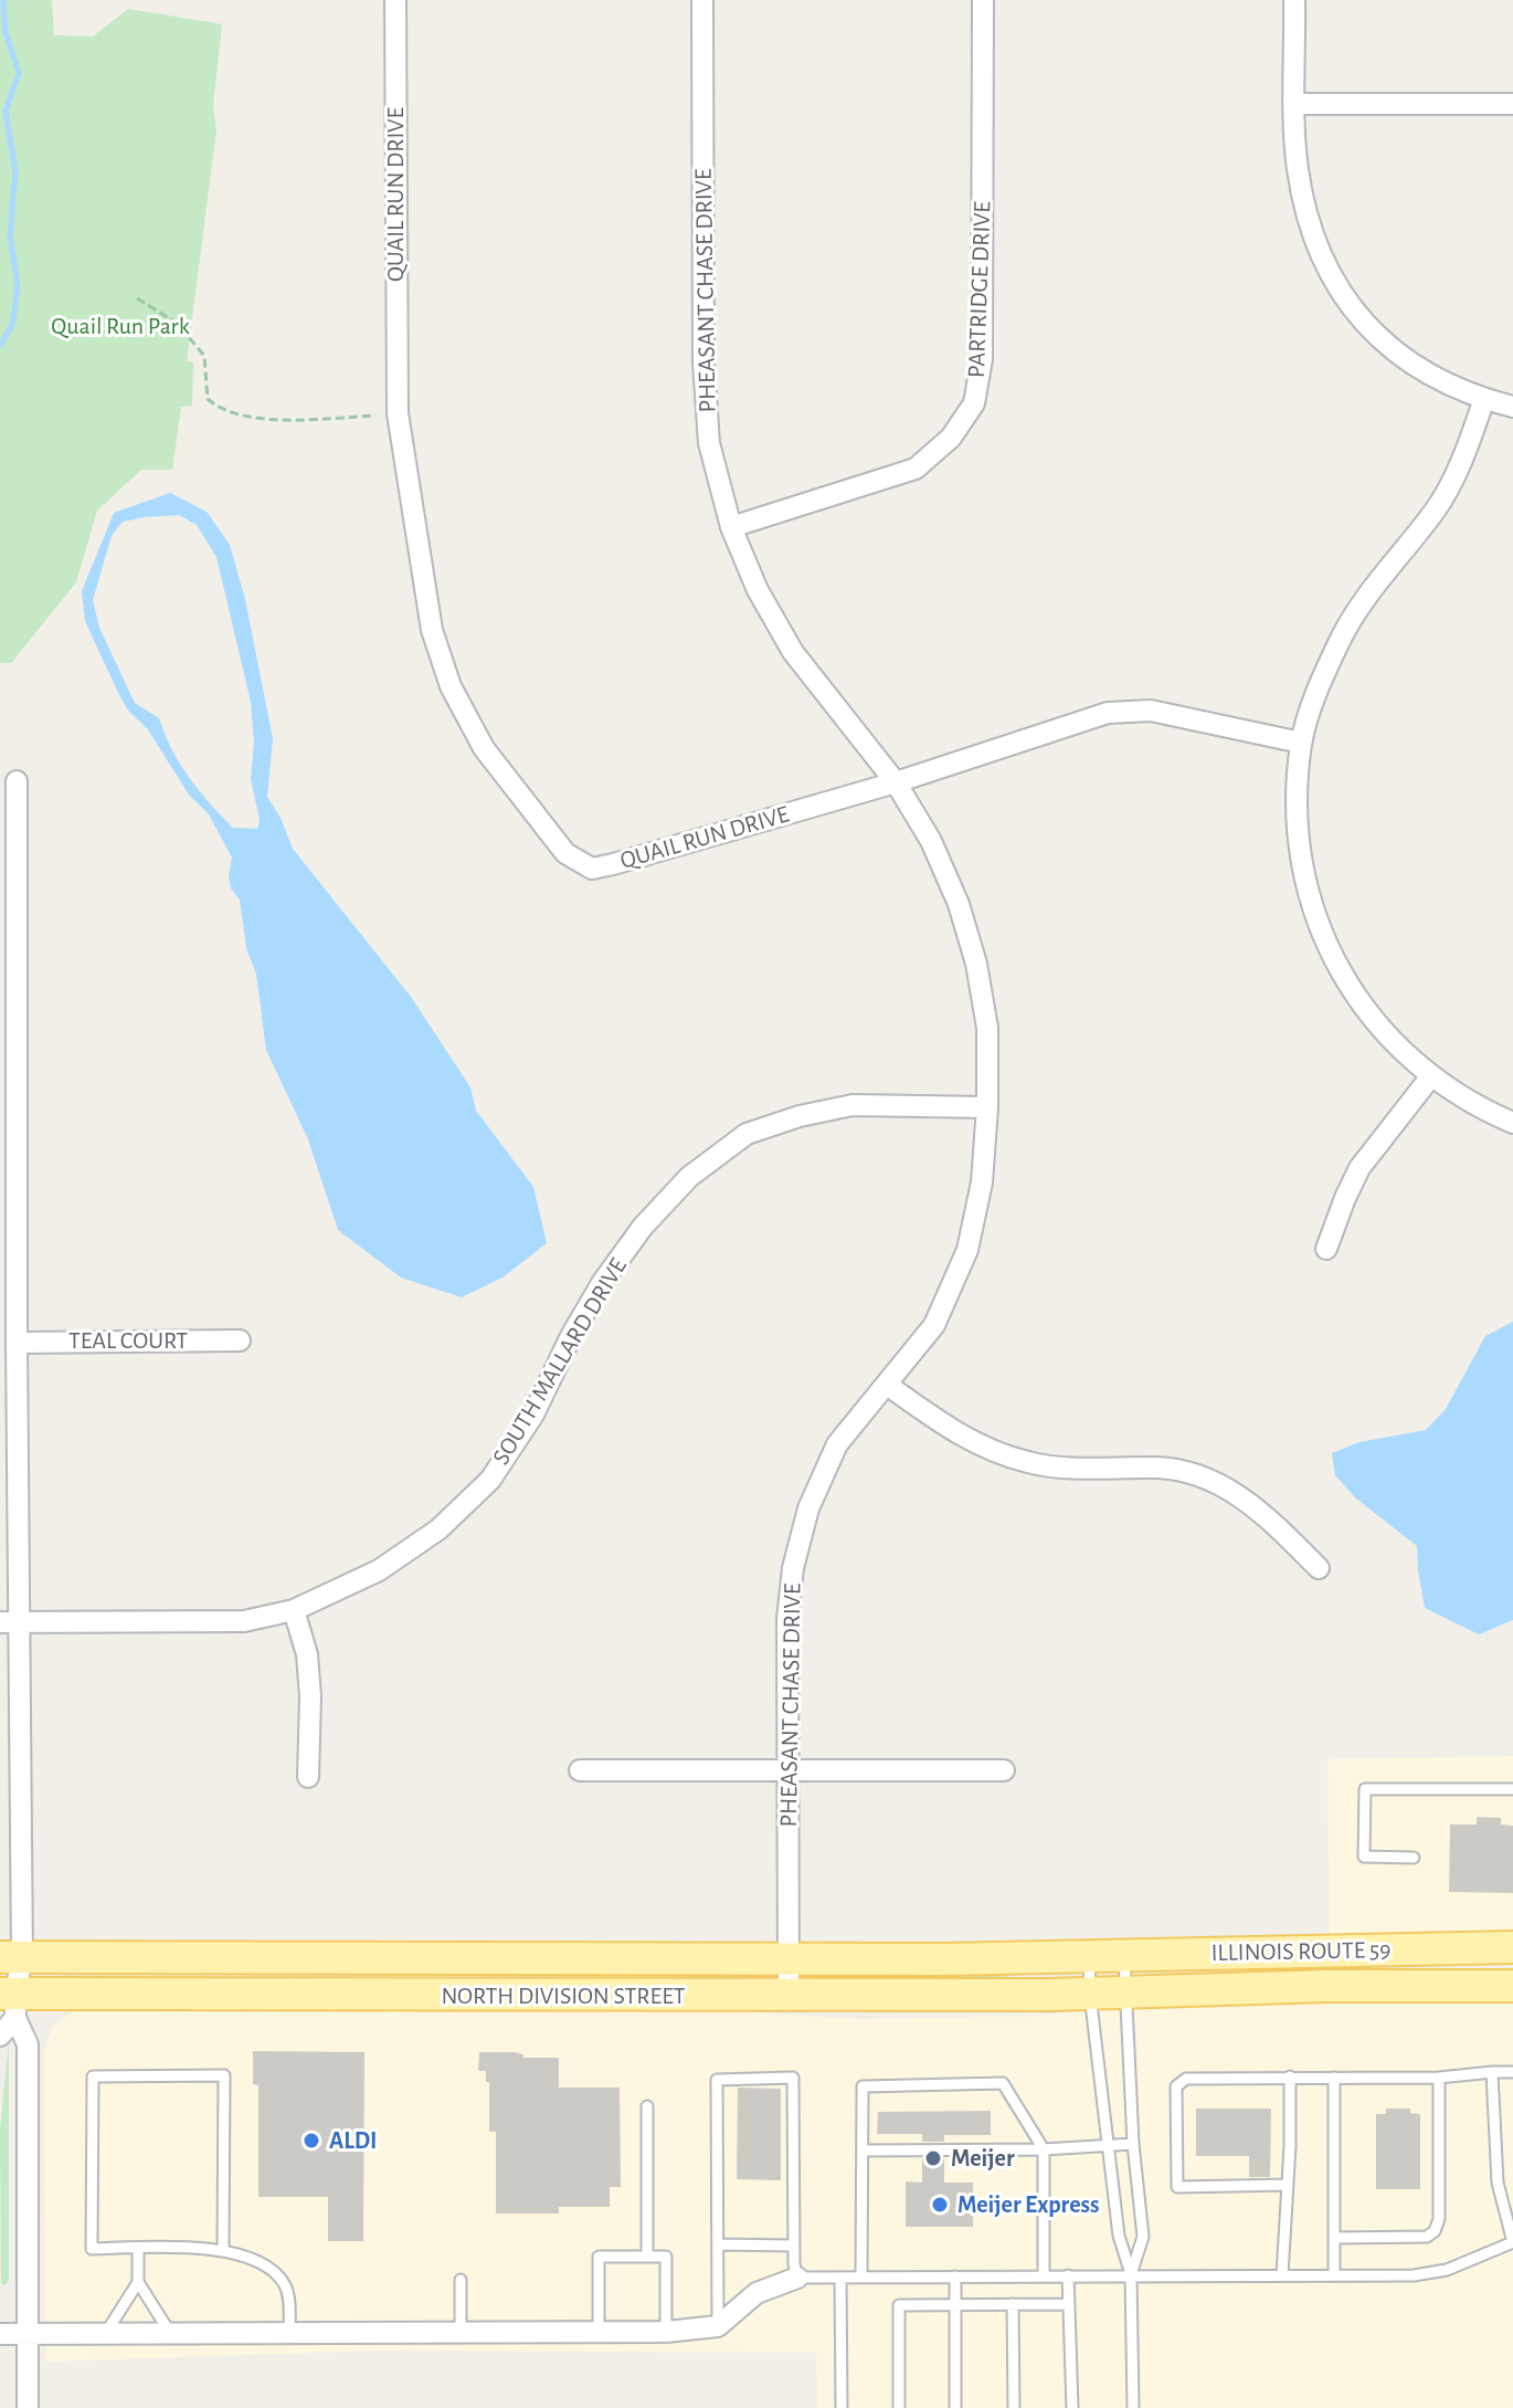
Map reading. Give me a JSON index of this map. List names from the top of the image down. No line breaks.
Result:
{"streets":{"main road":["ILLINOIS ROUTE 59","NORTH DIVISION STREET"],"street":["QUAIL RUN DRIVE","PARTRIDGE DRIVE","PHEASANT CHASE DRIVE","TEAL COURT","SOUTH MALLARD DRIVE"]},"crossings":[["QUAIL RUN DRIVE","PHEASANT CHASE DRIVE"],["PARTRIDGE DRIVE","PHEASANT CHASE DRIVE"],["PHEASANT CHASE DRIVE","SOUTH MALLARD DRIVE"],["PHEASANT CHASE DRIVE","NORTH DIVISION STREET"],["ILLINOIS ROUTE 59","NORTH DIVISION STREET"]],"parks":["Quail Run Park"],"places":["ALDI","Meijer","Meijer Express"]}
